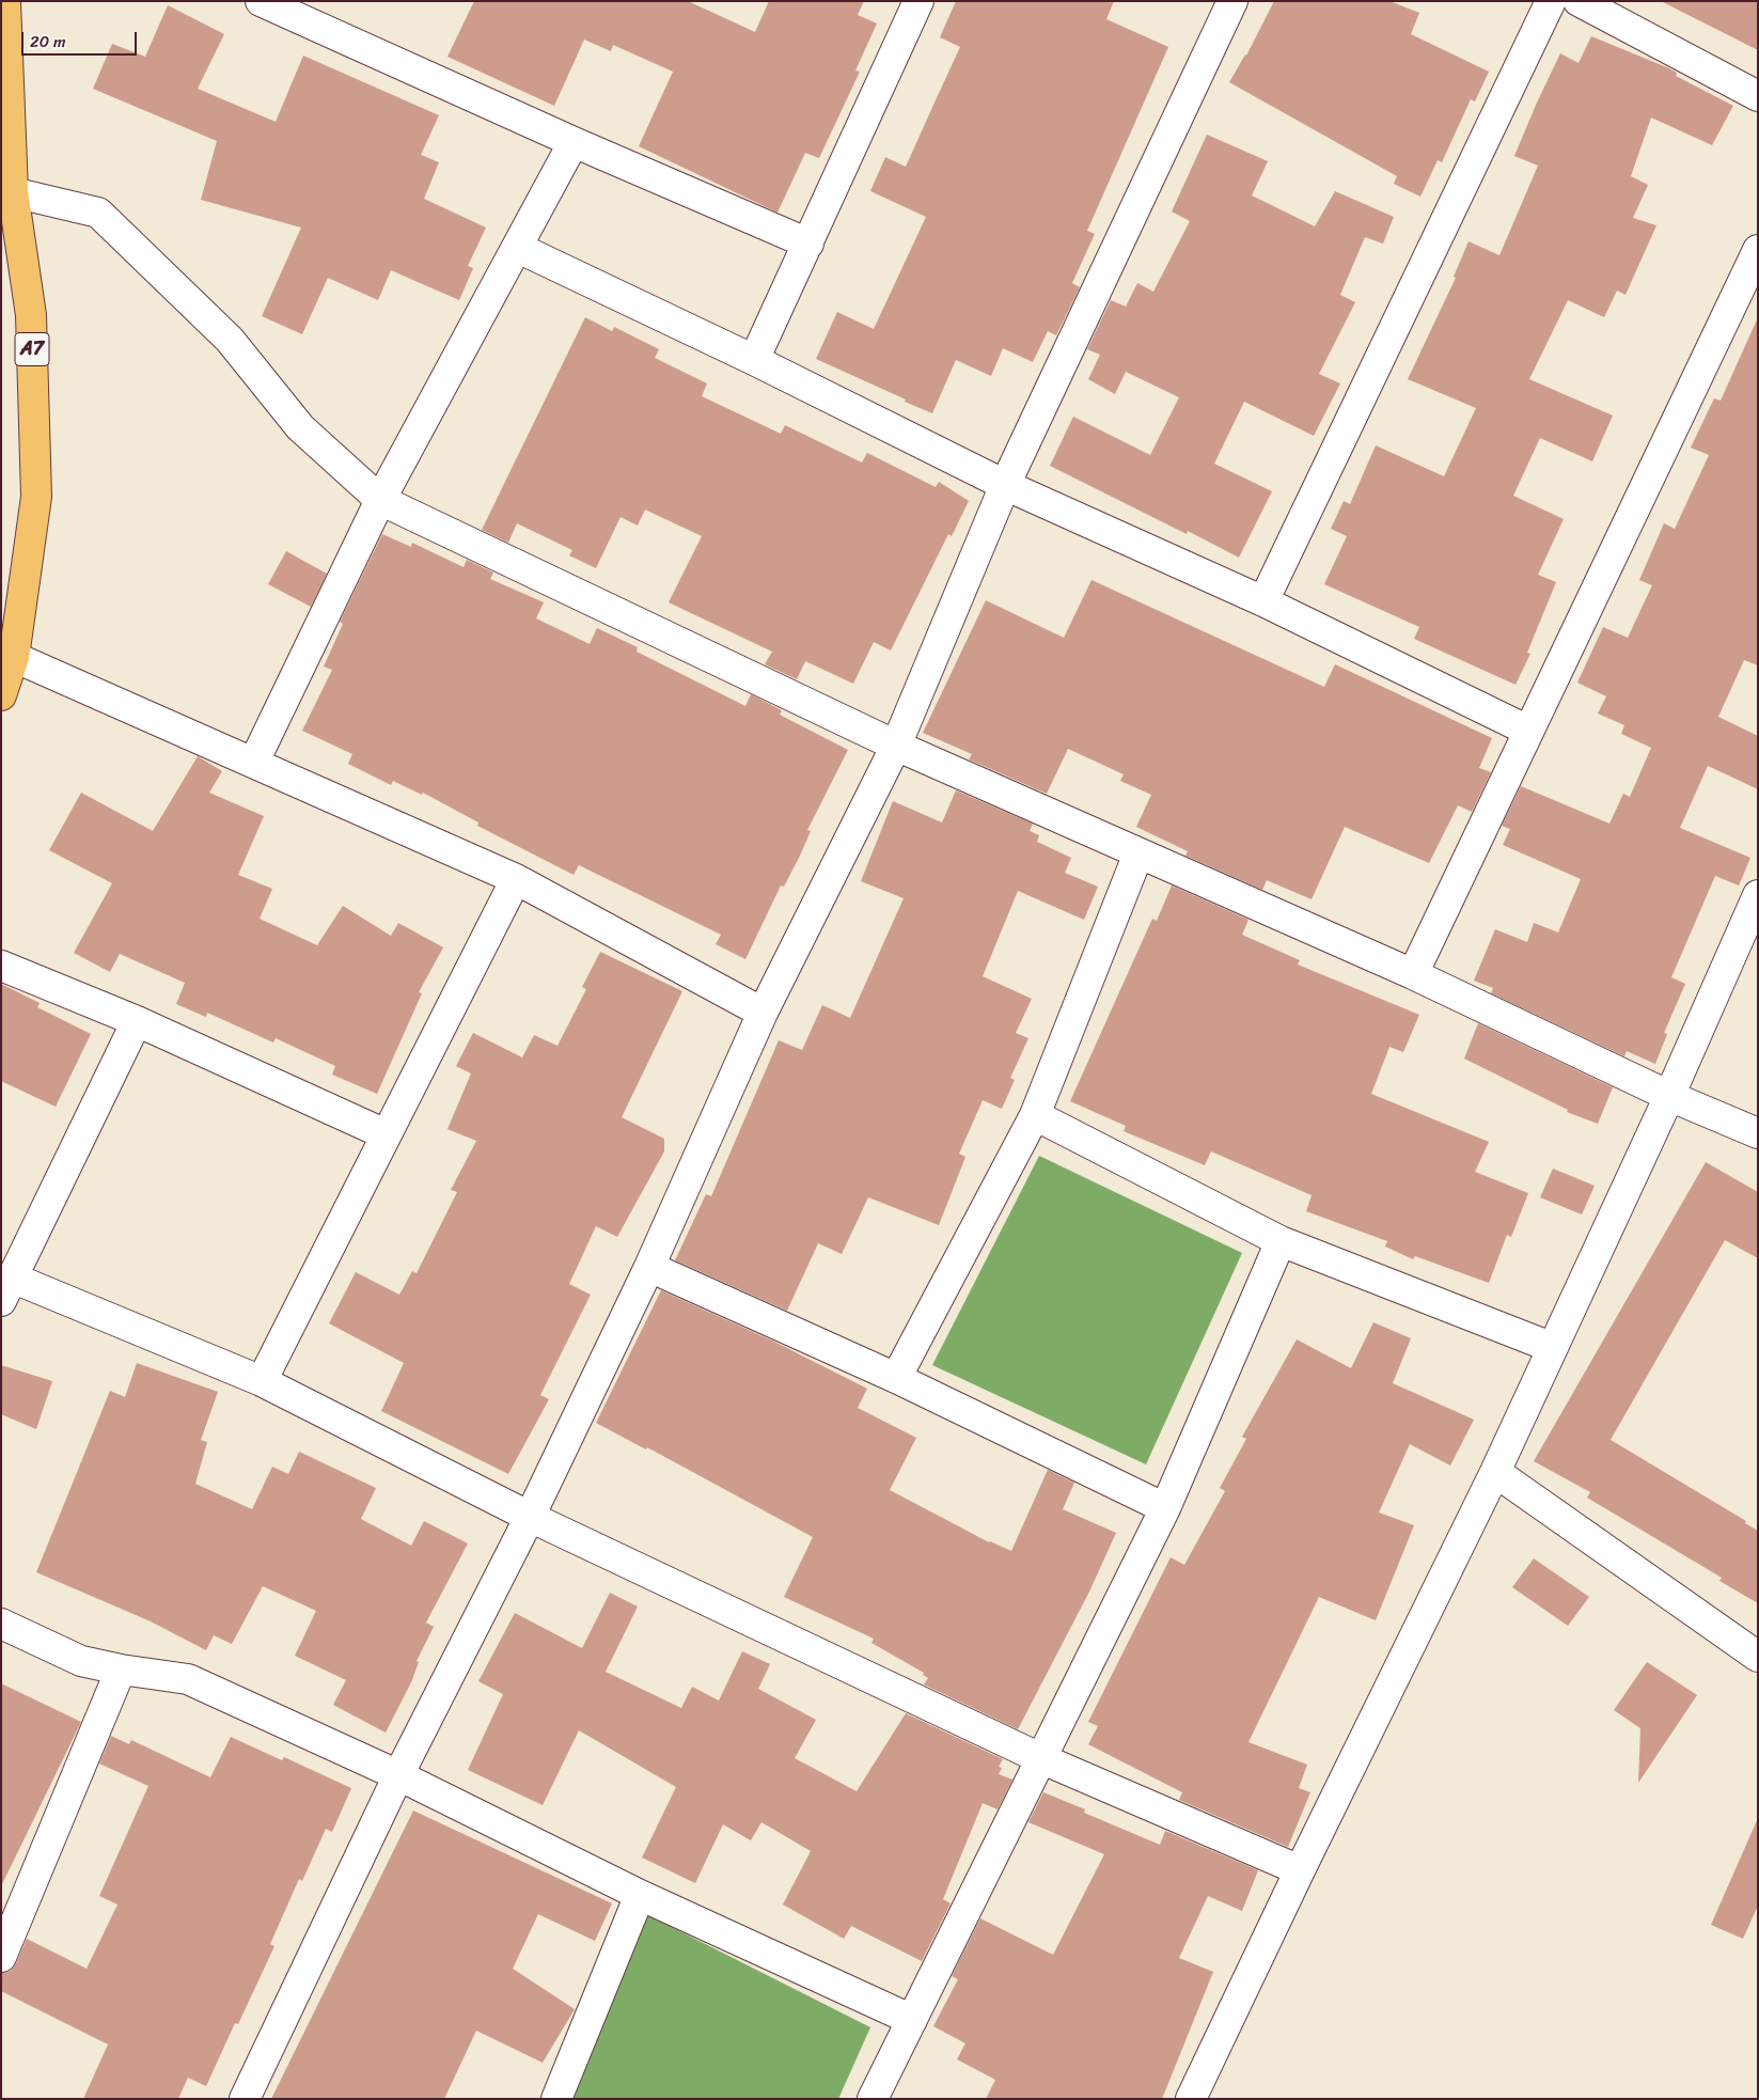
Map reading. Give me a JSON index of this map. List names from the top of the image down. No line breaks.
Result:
{"streets":{"highway":["A7"]},"scale_bar":"20 m"}
